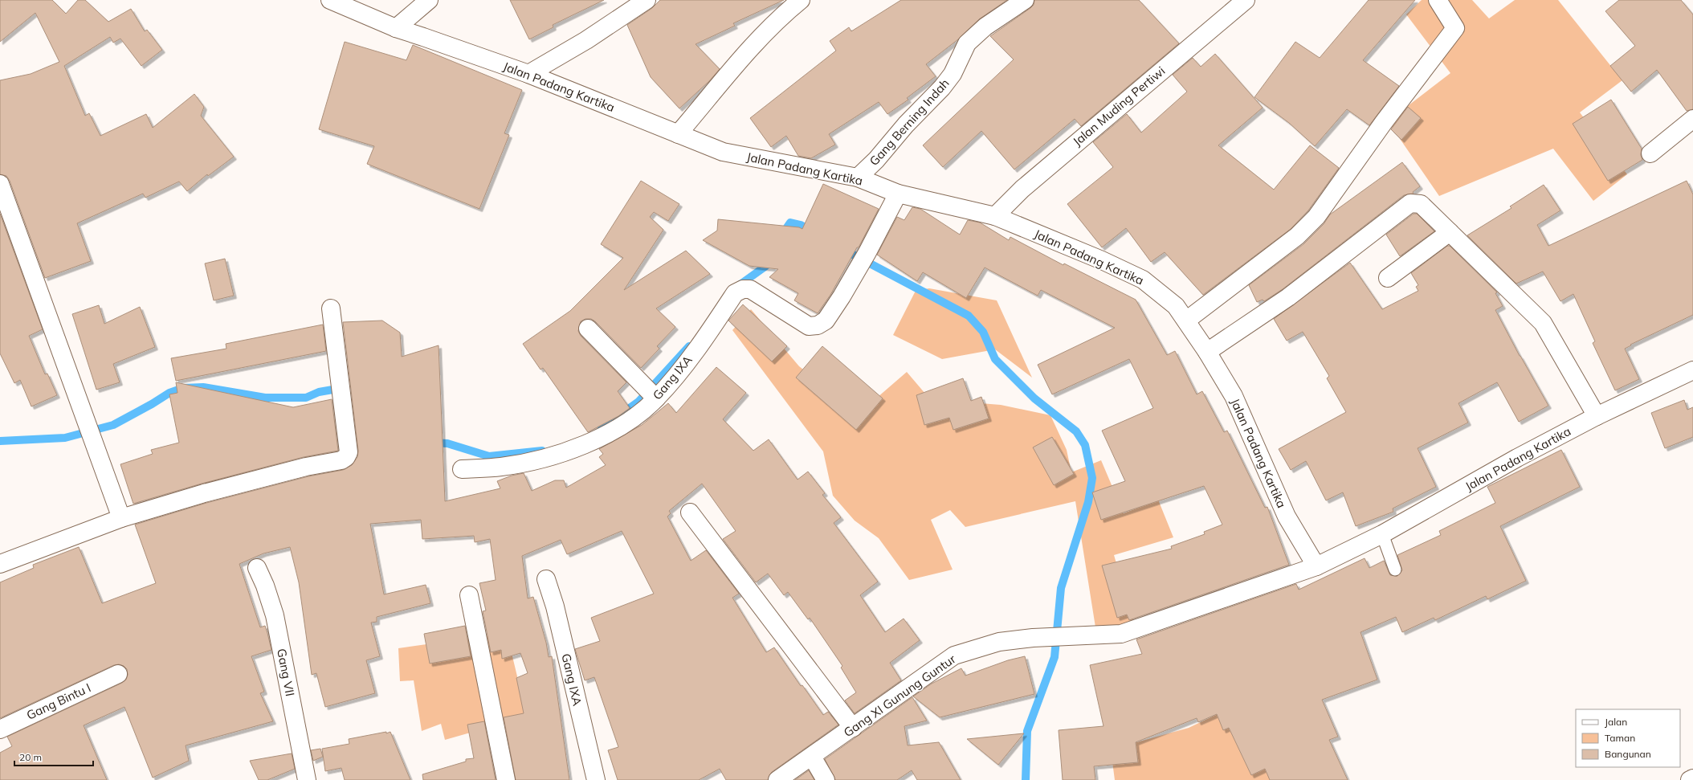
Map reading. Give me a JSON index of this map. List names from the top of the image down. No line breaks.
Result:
{"streets":{"street":["Jalan Padang Kartika","Jalan Muding Pertiwi","Gang Berning Indah","Gang IXA","Gang VII","Gang XI Gunung Guntur","Gang Bintu I"]},"crossings":[["Jalan Padang Kartika","Jalan Muding Pertiwi"],["Jalan Padang Kartika","Gang Berning Indah"],["Jalan Padang Kartika","Gang IXA"],["Jalan Padang Kartika","Gang XI Gunung Guntur"]],"legend":["Jalan","Taman","Bangunan"],"scale_bar":"20 m"}
